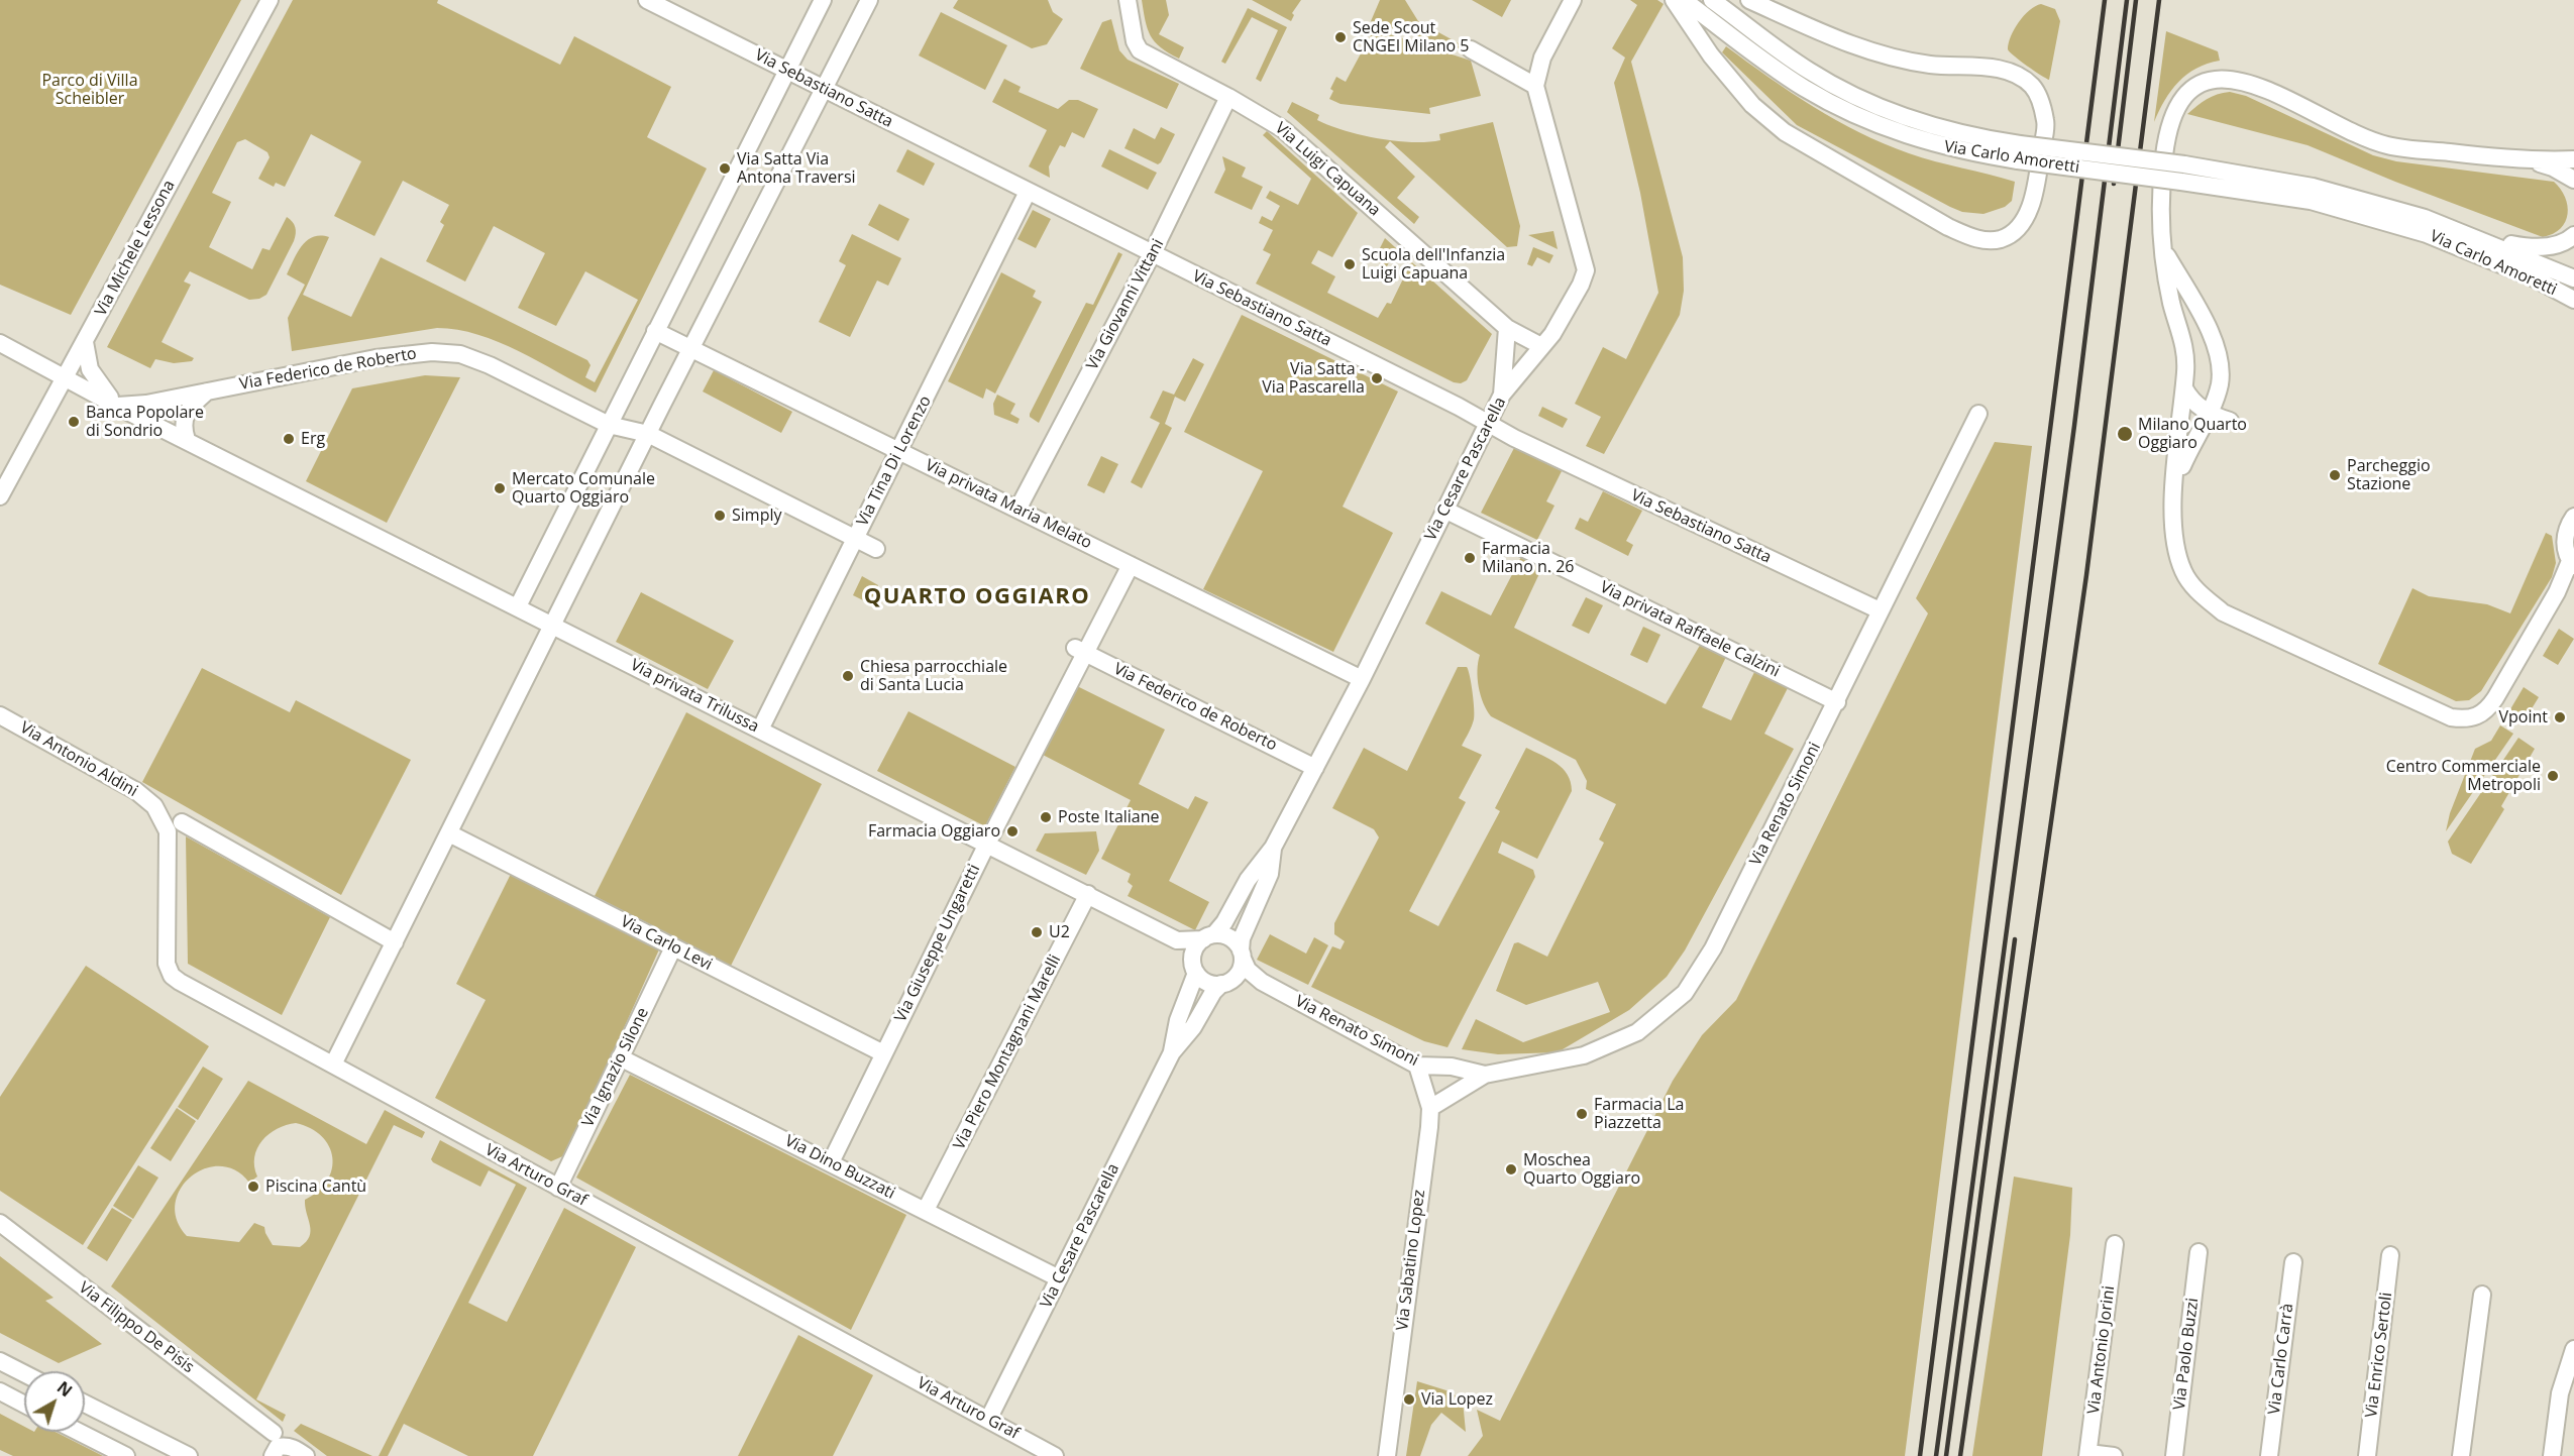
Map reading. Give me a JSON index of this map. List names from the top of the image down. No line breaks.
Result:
{"streets":{"street":["Via Sebastiano Satta","Via Carlo Amoretti","Via Luigi Capuana","Via Michele Lessona","Via Giovanni Vittani","Via Federico de Roberto","Via Tina Di Lorenzo","Via Cesare Pascarella","Via privata Maria Melato","Via privata Raffaele Calzini","Via privata Trilussa","Via Antonio Aldini","Via Renato Simoni","Via Carlo Levi","Via Giuseppe Ungaretti","Via Piero Montagnani Marelli","Via Ignazio Silone","Via Dino Buzzati","Via Arturo Graf","Via Sabatino Lopez","Via Filippo De Pisis","Via Antonio Jorini","Via Paolo Buzzi","Via Enrico Sertoli","Via Carlo Carrà"]},"crossings":[["Via Sebastiano Satta","Via Giovanni Vittani"],["Via Sebastiano Satta","Via Tina Di Lorenzo"],["Via Sebastiano Satta","Via Cesare Pascarella"],["Via Sebastiano Satta","Via Renato Simoni"],["Via Luigi Capuana","Via Giovanni Vittani"],["Via Luigi Capuana","Via Cesare Pascarella"],["Via Giovanni Vittani","Via privata Maria Melato"],["Via Federico de Roberto","Via Tina Di Lorenzo"],["Via Federico de Roberto","Via Cesare Pascarella"],["Via Federico de Roberto","Via Giuseppe Ungaretti"],["Via Tina Di Lorenzo","Via privata Maria Melato"],["Via Tina Di Lorenzo","Via privata Trilussa"],["Via Cesare Pascarella","Via privata Maria Melato"],["Via Cesare Pascarella","Via privata Raffaele Calzini"],["Via Cesare Pascarella","Via Dino Buzzati"],["Via Cesare Pascarella","Via Arturo Graf"],["Via privata Maria Melato","Via Giuseppe Ungaretti"],["Via privata Raffaele Calzini","Via Renato Simoni"],["Via privata Trilussa","Via Renato Simoni"],["Via privata Trilussa","Via Giuseppe Ungaretti"],["Via privata Trilussa","Via Piero Montagnani Marelli"],["Via Antonio Aldini","Via Arturo Graf"],["Via Renato Simoni","Via Sabatino Lopez"],["Via Carlo Levi","Via Giuseppe Ungaretti"],["Via Carlo Levi","Via Ignazio Silone"],["Via Giuseppe Ungaretti","Via Dino Buzzati"],["Via Piero Montagnani Marelli","Via Dino Buzzati"],["Via Ignazio Silone","Via Dino Buzzati"],["Via Ignazio Silone","Via Arturo Graf"]],"districts":["QUARTO OGGIARO"],"parks":["Parco di Villa Scheibler"],"places":["Sede Scout CNGEI Milano 5","Via Satta Via Antona Traversi","Scuola dell'Infanzia Luigi Capuana","Via Satta - Via Pascarella","Banca Popolare di Sondrio","Milano Quarto Oggiaro","Erg","Parcheggio Stazione","Mercato Comunale Quarto Oggiaro","Simply","Farmacia Milano n. 26","Chiesa parrocchiale di Santa Lucia","Vpoint","Centro Commerciale Metropoli","Poste Italiane","Farmacia Oggiaro","U2","Farmacia La Piazzetta","Moschea Quarto Oggiaro","Piscina Cantù","Via Lopez"],"north":"top right"}
